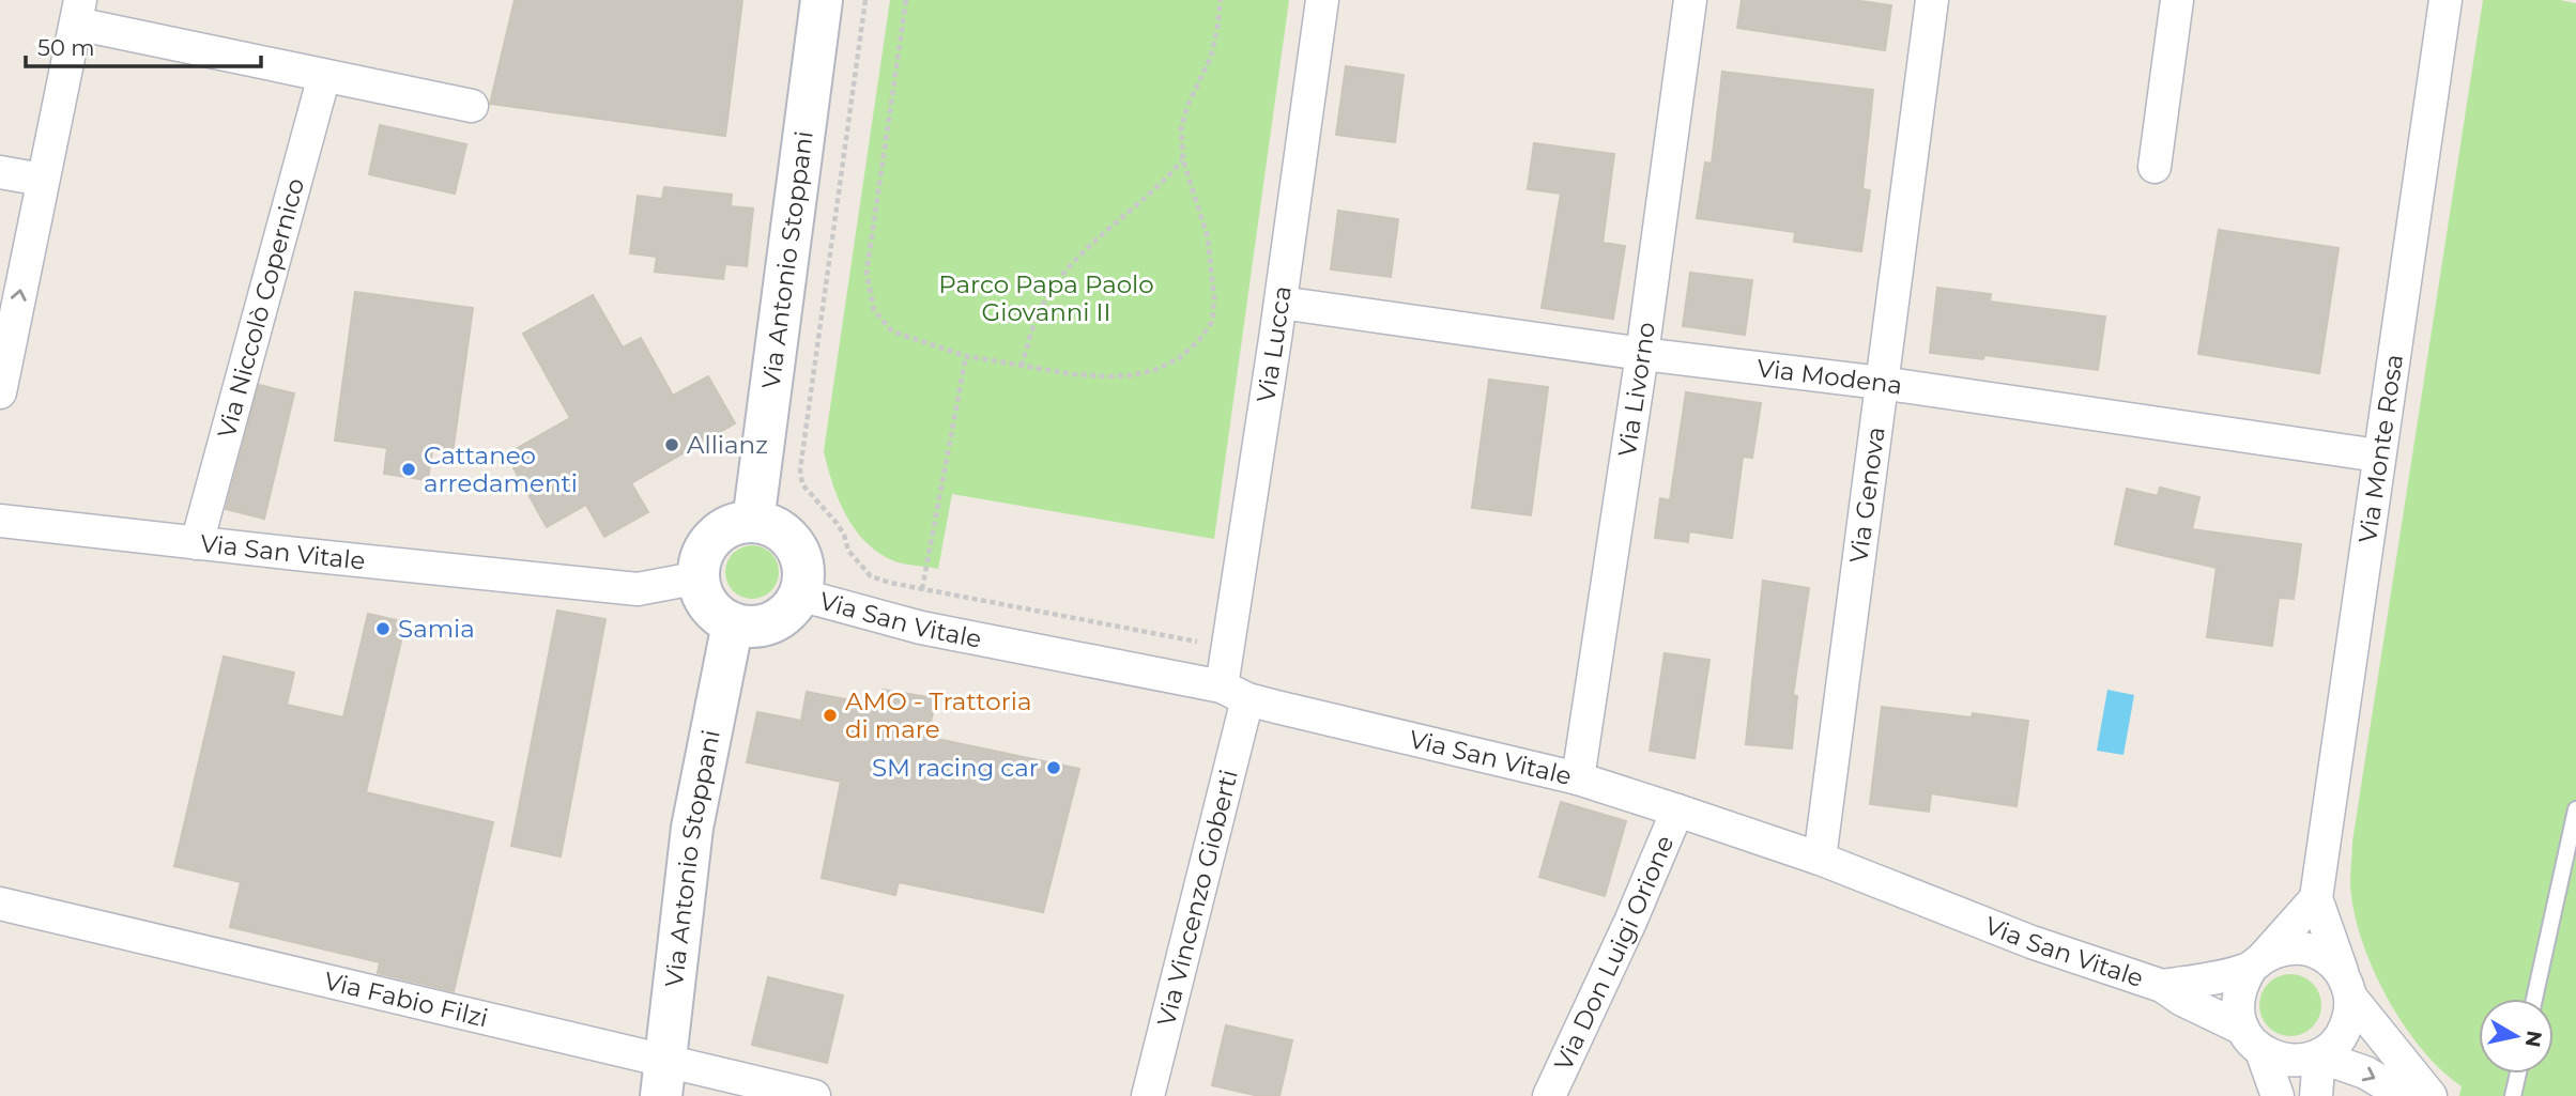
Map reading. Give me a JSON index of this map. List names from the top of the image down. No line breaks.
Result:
{"streets":{"street":["Via Antonio Stoppani","Via Niccolò Copernico","Via Lucca","Via Modena","Via Livorno","Via Monte Rosa","Via Genova","Via San Vitale","Via Vincenzo Gioberti","Via Don Luigi Orione","Via Fabio Filzi"]},"crossings":[["Via Antonio Stoppani","Via San Vitale"],["Via Antonio Stoppani","Via Fabio Filzi"],["Via Niccolò Copernico","Via San Vitale"],["Via Lucca","Via Modena"],["Via Lucca","Via San Vitale"],["Via Lucca","Via Vincenzo Gioberti"],["Via Modena","Via Livorno"],["Via Modena","Via Monte Rosa"],["Via Modena","Via Genova"],["Via Livorno","Via San Vitale"],["Via Monte Rosa","Via San Vitale"],["Via Genova","Via San Vitale"],["Via San Vitale","Via Vincenzo Gioberti"],["Via San Vitale","Via Don Luigi Orione"]],"parks":["Parco Papa Paolo Giovanni II"],"places":["Allianz","Cattaneo arredamenti","Samia","AMO - Trattoria di mare","SM racing car"],"scale_bar":"50 m","north":"right"}
